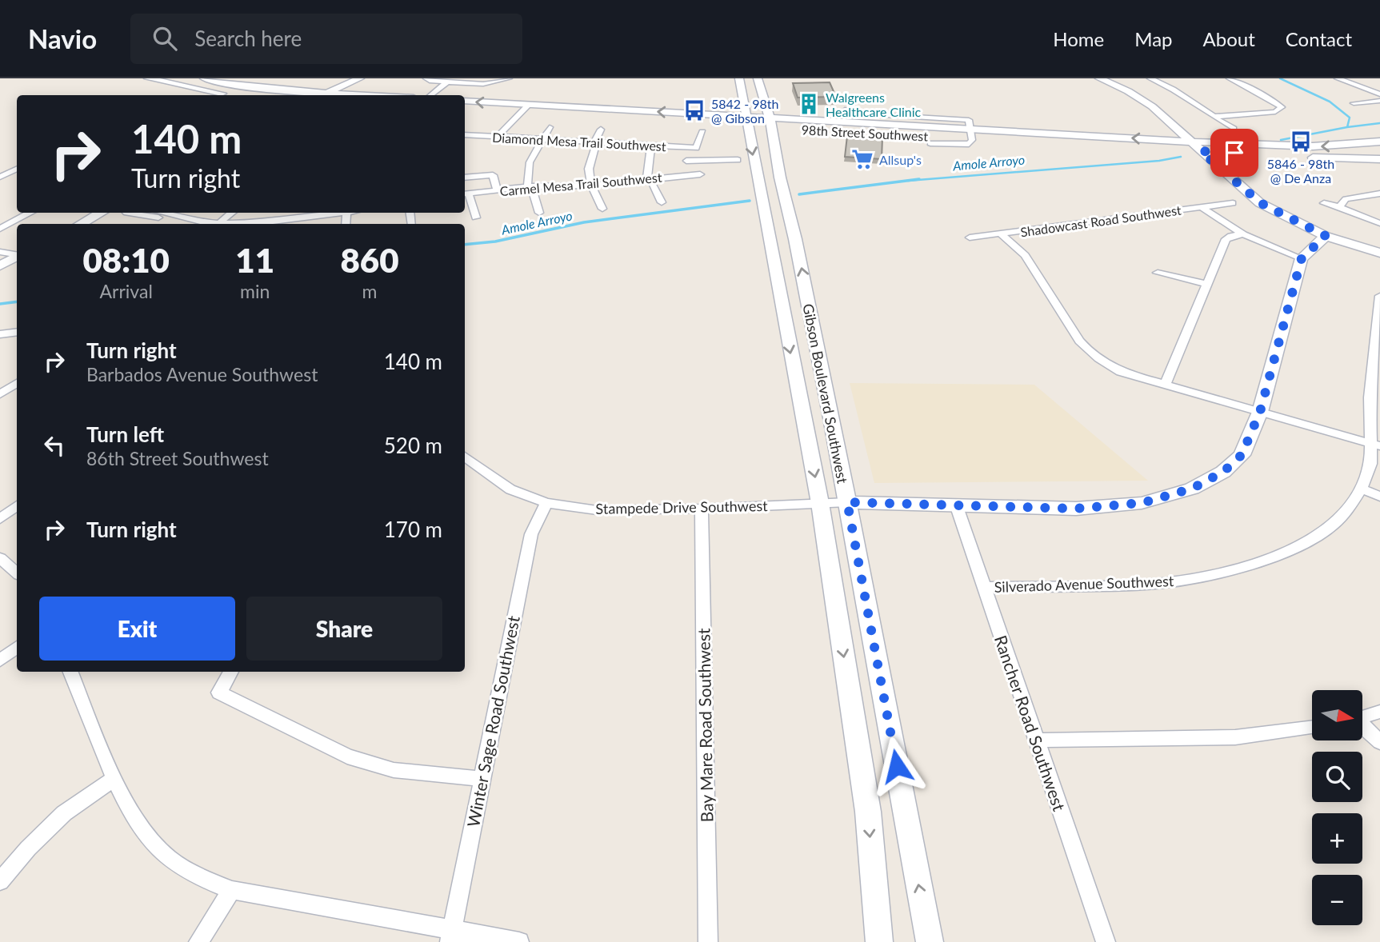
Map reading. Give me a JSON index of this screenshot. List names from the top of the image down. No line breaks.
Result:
{"streets":{"street":["98th Street Southwest","Diamond Mesa Trail Southwest","Carmel Mesa Trail Southwest","Shadowcast Road Southwest","Gibson Boulevard Southwest","Stampede Drive Southwest","Silverado Avenue Southwest","Winter Sage Road Southwest","Rancher Road Southwest","Bay Mare Road Southwest"]},"crossings":[["98th Street Southwest","Gibson Boulevard Southwest"],["Gibson Boulevard Southwest","Stampede Drive Southwest"],["Stampede Drive Southwest","Winter Sage Road Southwest"],["Stampede Drive Southwest","Bay Mare Road Southwest"],["Silverado Avenue Southwest","Rancher Road Southwest"]],"water":["Amole Arroyo"],"places":{"building":["Walgreens Healthcare Clinic"],"bus stop":["5842 - 98th @ Gibson","5846 - 98th @ De Anza"],"supermarket":["Allsup's"]},"north":"right","page":{"header":"Navio","search":"Search here","nav":["Home","Map","About","Contact"],"turn":["140 m","Turn right"],"eta":["08:10","Arrival","11","min","860","m"],"list":[{"name":"Turn right","note":"Barbados Avenue Southwest","value":"140 m"},{"name":"Turn left","note":"86th Street Southwest","value":"520 m"},{"name":"Turn right","value":"170 m"}],"buttons":["Exit","Share"],"map_buttons":["+","−"]}}
